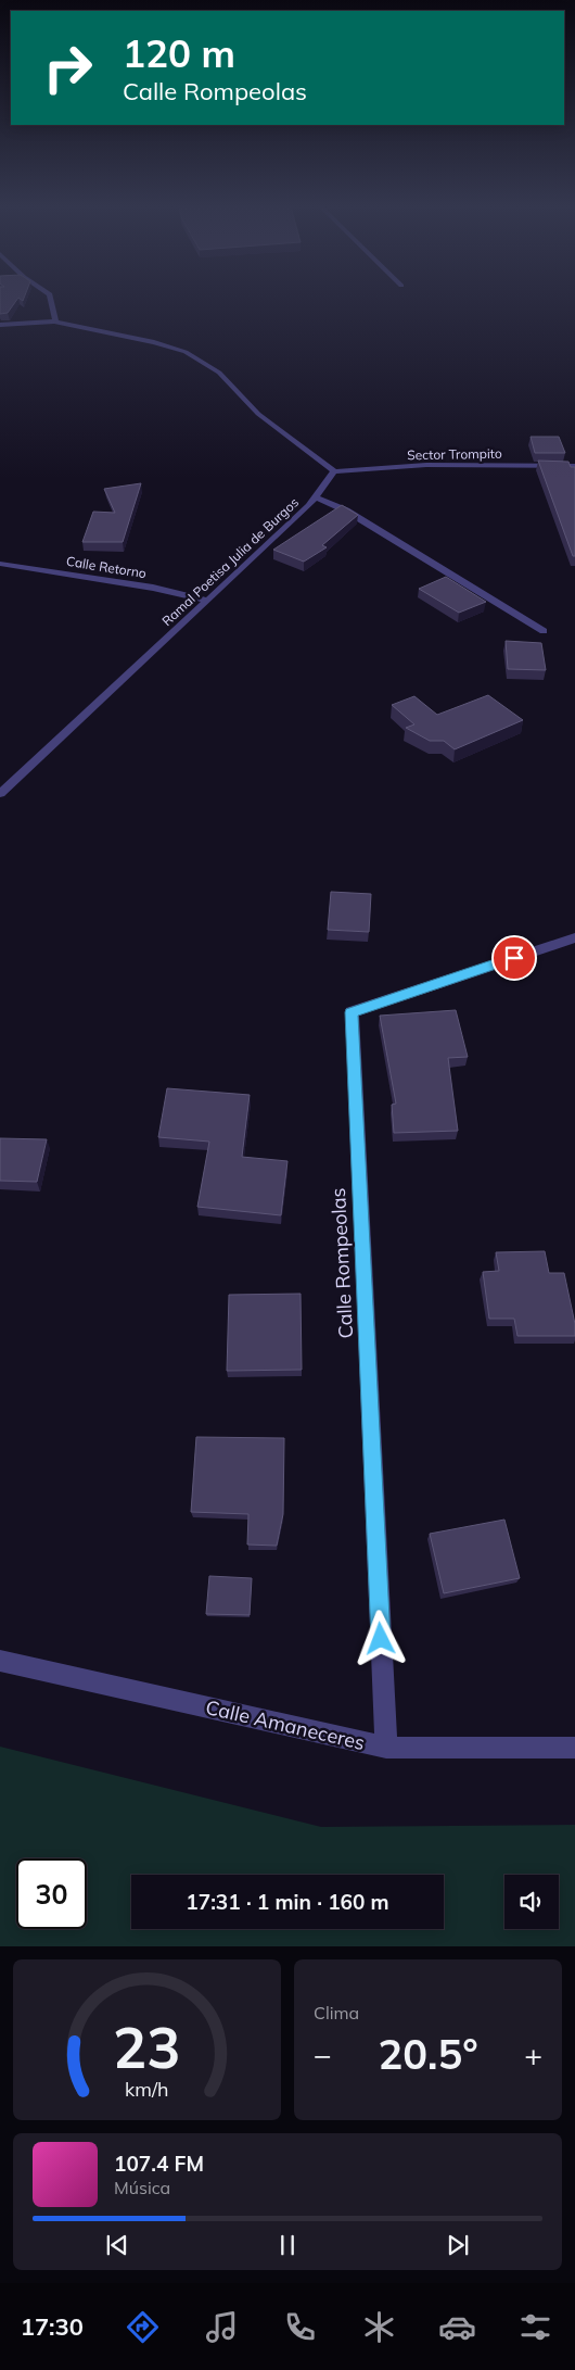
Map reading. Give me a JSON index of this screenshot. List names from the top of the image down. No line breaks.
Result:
{"streets":{"street":["Sector Trompito","Ramal Poetisa Julia de Burgos","Calle Retorno","Calle Rompeolas","Calle Amaneceres"]},"crossings":[["Sector Trompito","Ramal Poetisa Julia de Burgos"],["Ramal Poetisa Julia de Burgos","Calle Retorno"],["Calle Rompeolas","Calle Amaneceres"]],"page":{"turn":["120 m","Calle Rompeolas"],"limit":"30","trip":"17:31 · 1 min · 160 m","tile":"Clima","heat":["−","20.5°","+"],"song":["107.4 FM","Música"],"tabs":"17:30","gauge":["23","km/h"]}}
